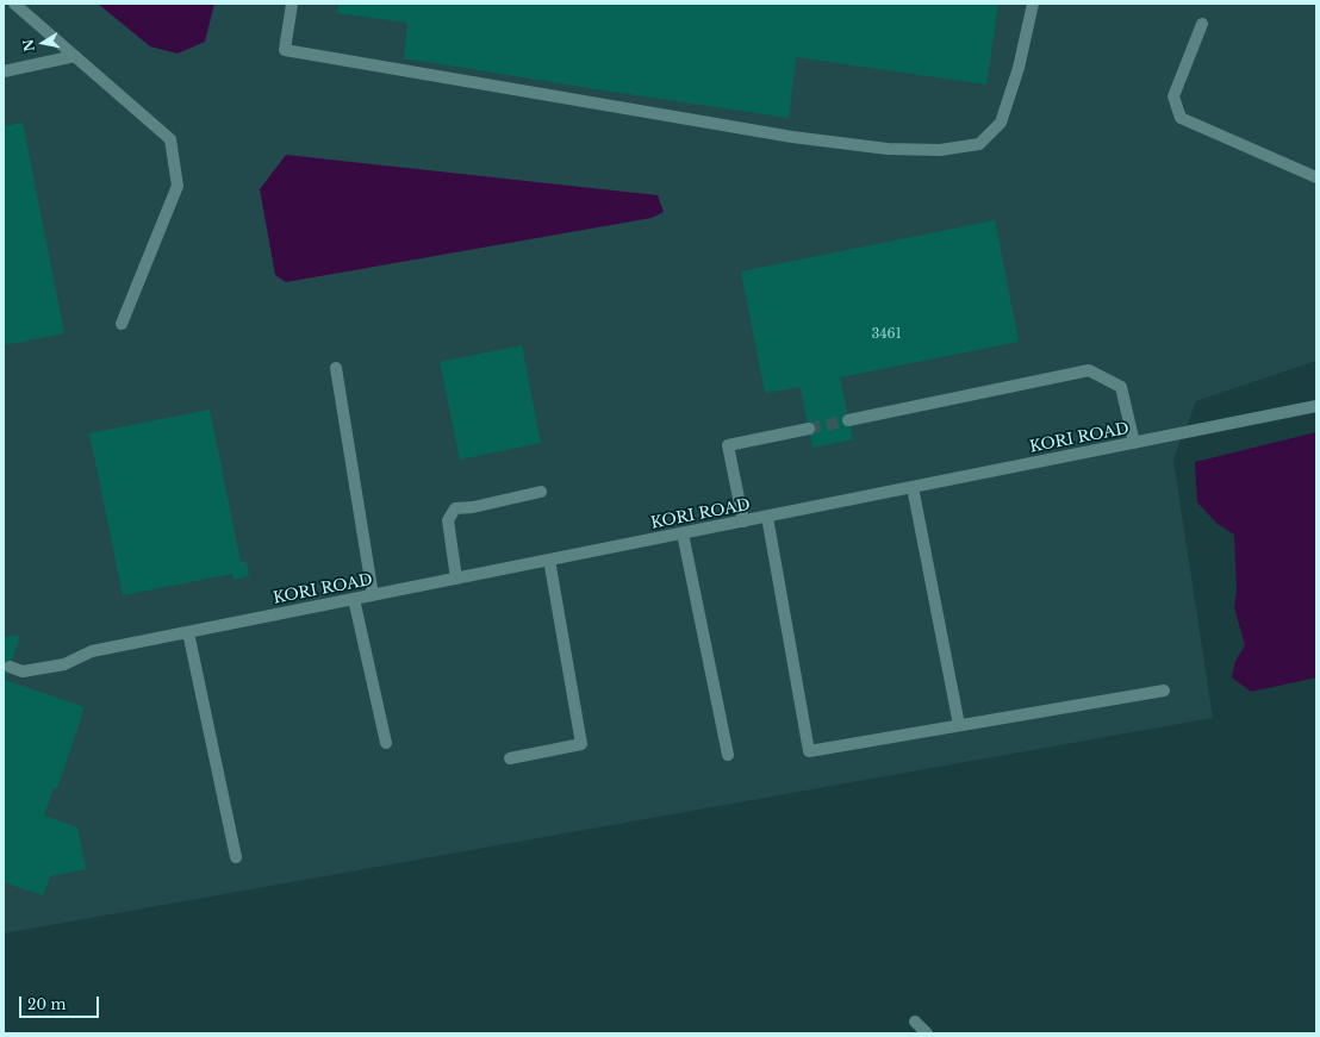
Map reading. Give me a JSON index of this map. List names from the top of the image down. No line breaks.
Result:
{"streets":{"street":["KORI ROAD"]},"house_numbers":["3461"],"scale_bar":"20 m","north":"left"}
